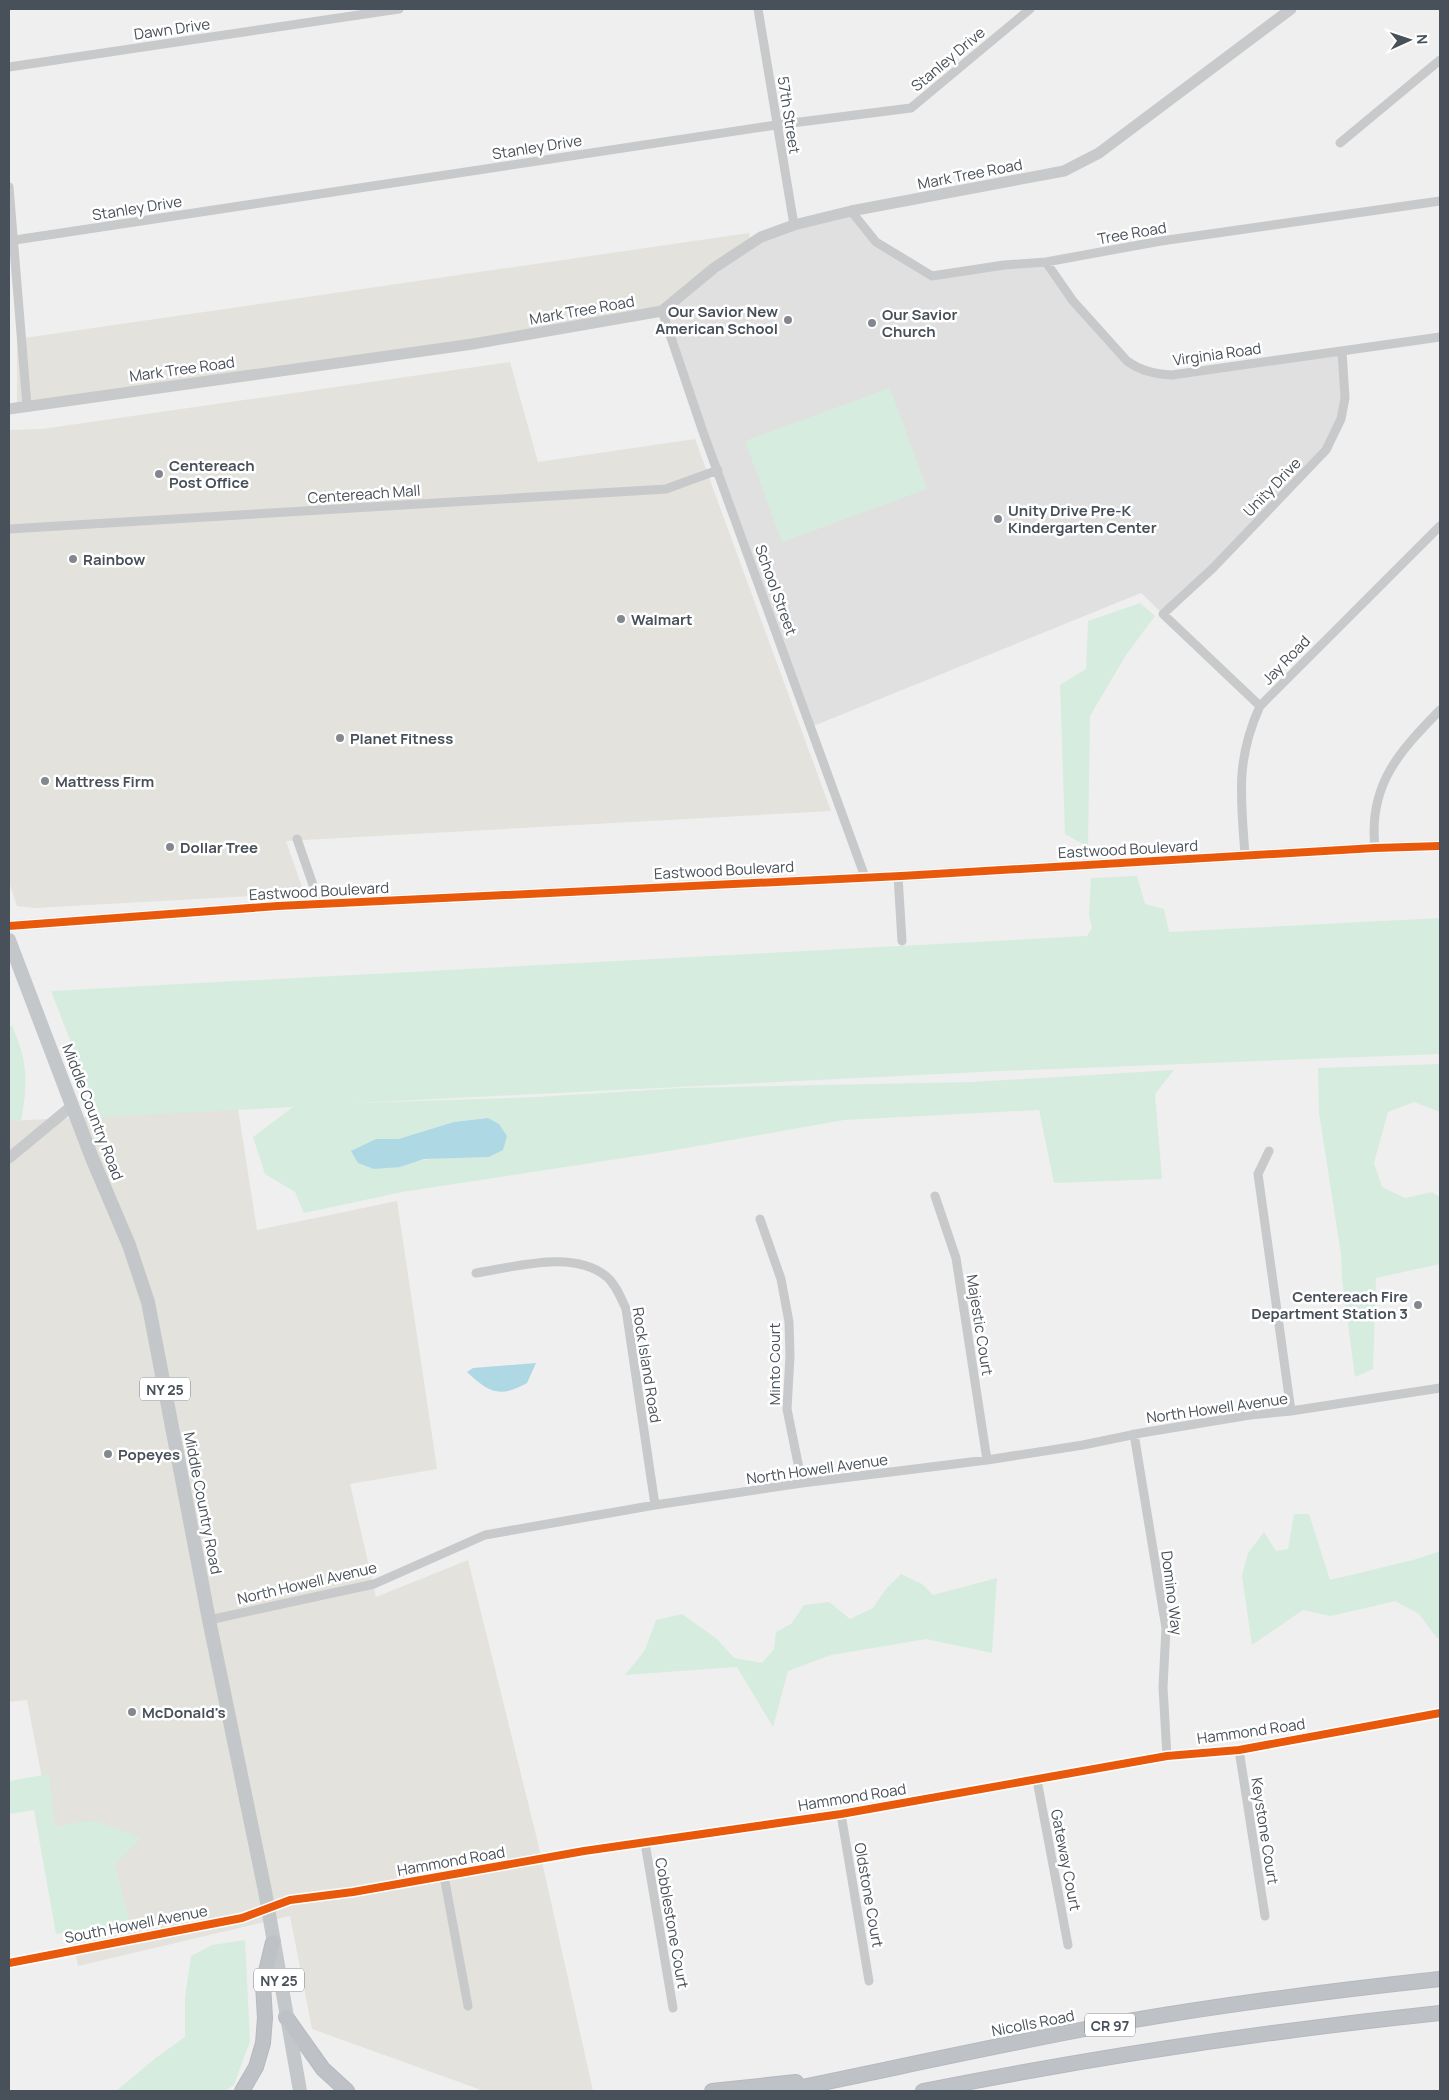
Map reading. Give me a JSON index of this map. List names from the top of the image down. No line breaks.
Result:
{"streets":{"highway":["Nicolls Road","CR 97"],"main road":["Middle Country Road","NY 25"],"street":["Dawn Drive","Stanley Drive","57th Street","Mark Tree Road","Tree Road","Virginia Road","Unity Drive","Centereach Mall","School Street","Jay Road","Eastwood Boulevard","Majestic Court","Minto Court","Rock Island Road","North Howell Avenue","Domino Way","Hammond Road","Keystone Court","Gateway Court","Oldstone Court","Cobblestone Court","South Howell Avenue"]},"crossings":[["Stanley Drive","57th Street"],["57th Street","Mark Tree Road"],["Mark Tree Road","Tree Road"],["Mark Tree Road","School Street"],["Tree Road","Virginia Road"],["Virginia Road","Unity Drive"],["Unity Drive","Jay Road"],["Centereach Mall","School Street"],["School Street","Eastwood Boulevard"],["Jay Road","Eastwood Boulevard"],["Middle Country Road","North Howell Avenue"],["Middle Country Road","Hammond Road"],["Middle Country Road","South Howell Avenue"],["Majestic Court","North Howell Avenue"],["Minto Court","North Howell Avenue"],["Rock Island Road","North Howell Avenue"],["North Howell Avenue","Domino Way"],["Domino Way","Hammond Road"],["Hammond Road","Keystone Court"],["Hammond Road","Gateway Court"],["Hammond Road","Oldstone Court"],["Hammond Road","Cobblestone Court"],["Hammond Road","South Howell Avenue"]],"places":["Our Savior New American School","Our Savior Church","Centereach Post Office","Unity Drive Pre-K Kindergarten Center","Rainbow","Walmart","Planet Fitness","Mattress Firm","Dollar Tree","Centereach Fire Department Station 3","Popeyes","McDonald's"],"north":"right"}
